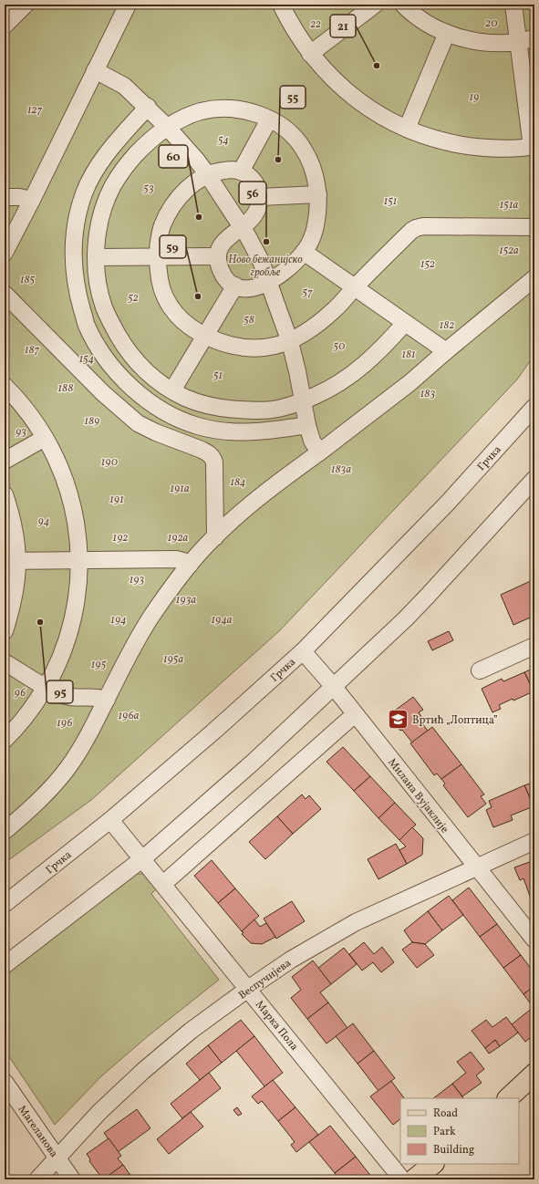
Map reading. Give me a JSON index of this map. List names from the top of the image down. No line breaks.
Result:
{"streets":{"street":["Грчка","Милана Вујаклије","Веспучијева","Марка Пола","Магеланова"]},"crossings":[["Грчка","Милана Вујаклије"],["Грчка","Марка Пола"],["Милана Вујаклије","Веспучијева"],["Веспучијева","Марка Пола"],["Веспучијева","Магеланова"]],"parks":["20","22","19","127","54","53","151","151a","152a","Ново бежанијско гробље","152","185","57","52","58","182","50","187","181","154","51","188","183","189","93","190","183a","184","191a","191","94","192","192а","193","193a","194","194a","195a","195","96","196a","196"],"places":{"other":["21","55","60","56","59","95"],"school or university":["Вртић „Лоптица”"]},"legend":["Road","Park","Building"]}
